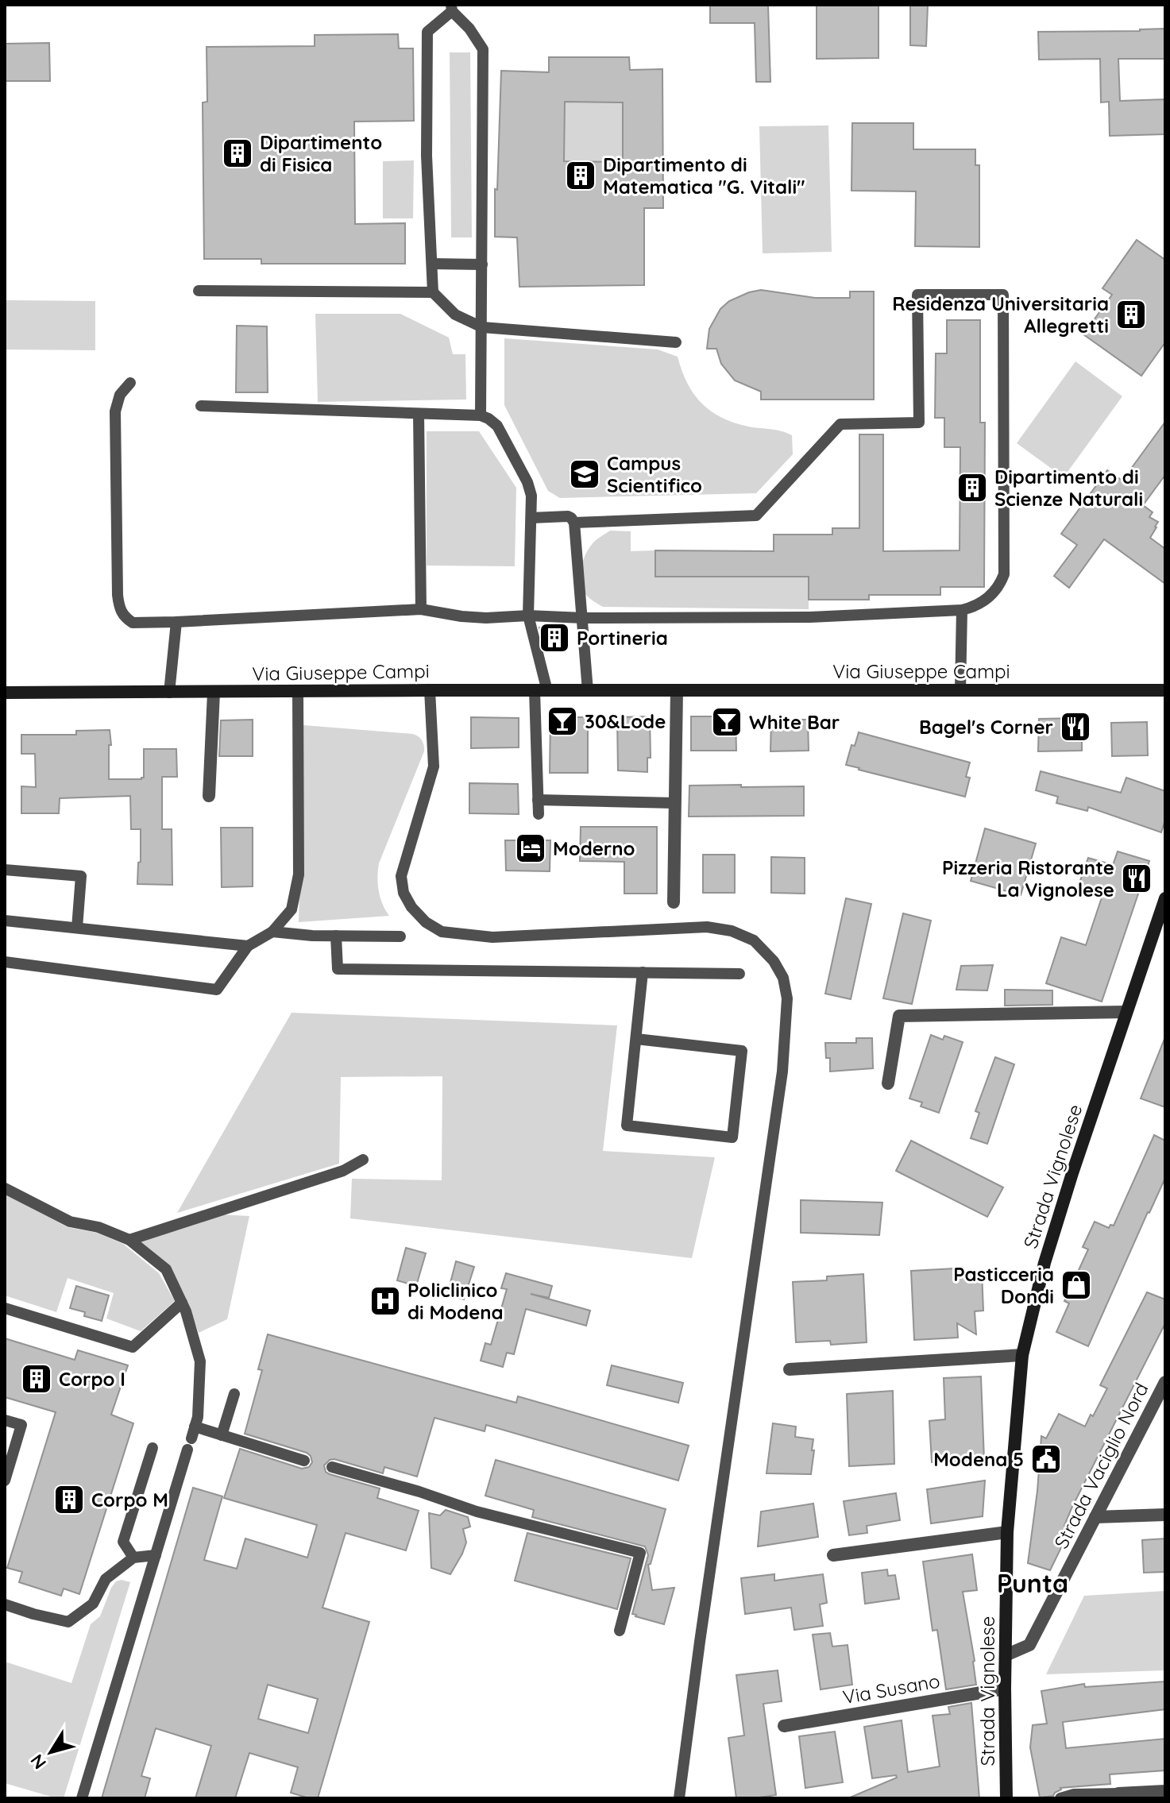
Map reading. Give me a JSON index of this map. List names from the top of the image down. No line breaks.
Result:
{"streets":{"street":["Via Giuseppe Campi","Strada Vignolese","Strada Vaciglio Nord","Via Susano"]},"crossings":[["Strada Vignolese","Strada Vaciglio Nord"],["Strada Vignolese","Via Susano"]],"districts":["Punta"],"places":{"building":["Dipartimento di Fisica","Dipartimento di Matematica \"G. Vitali\"","Residenza Universitaria Allegretti","Dipartimento di Scienze Naturali","Portineria","Corpo I","Corpo M"],"school or university":["Campus Scientifico"],"bar":["30&Lode","White Bar"],"restaurant":["Bagel's Corner","Pizzeria Ristorante La Vignolese"],"hotel":["Moderno"],"shop":["Pasticceria Dondi"],"hospital":["Policlinico di Modena"],"public building":["Modena 5"]},"north":"bottom left"}
